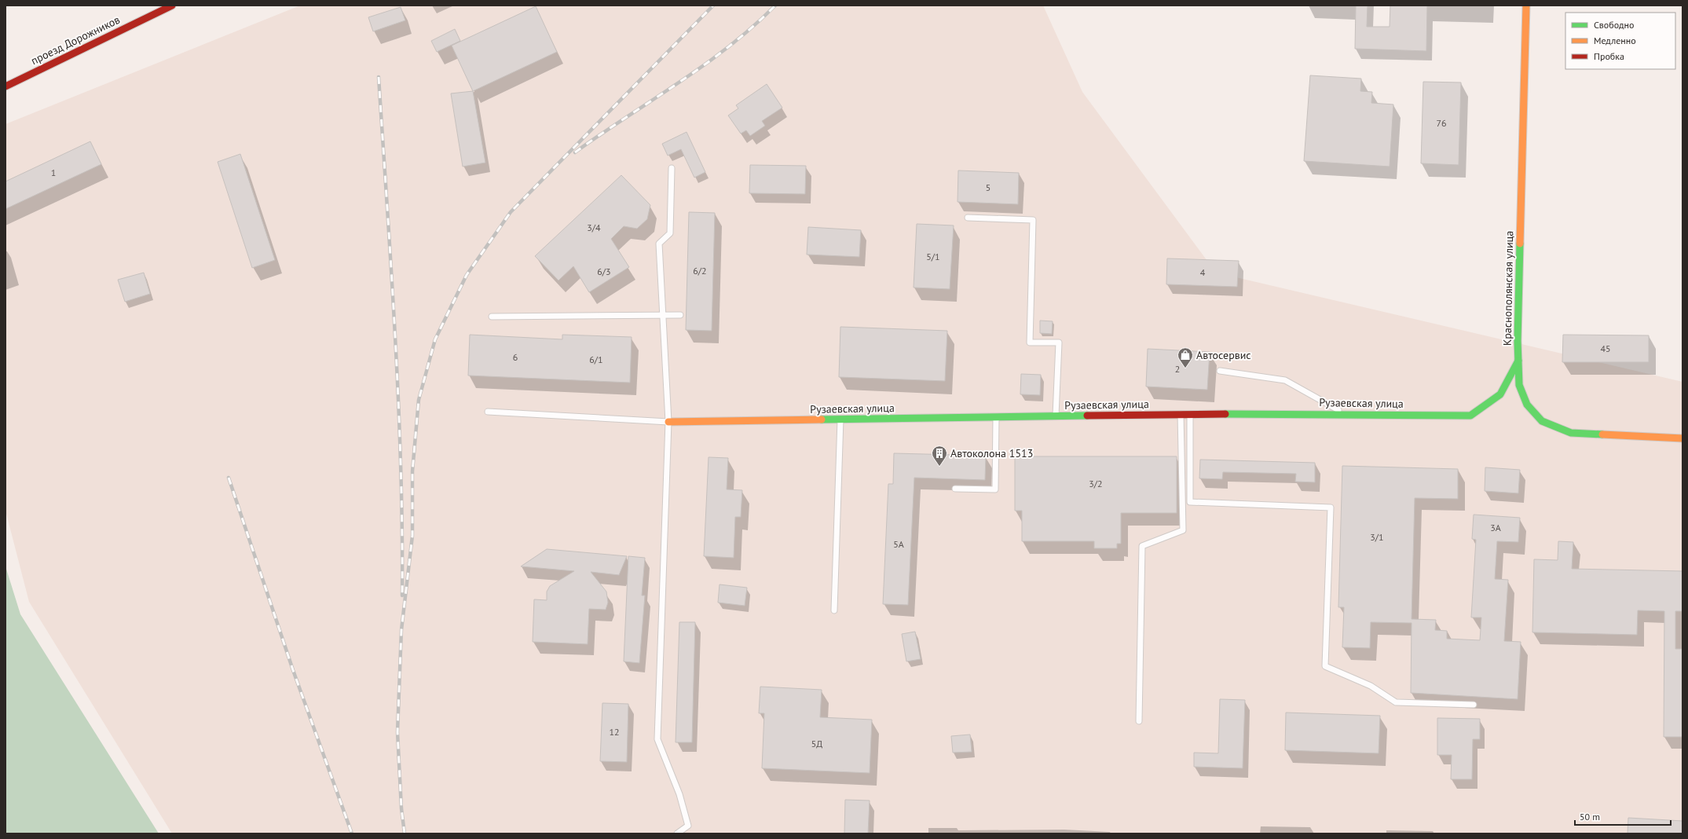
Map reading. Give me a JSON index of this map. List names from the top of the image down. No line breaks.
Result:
{"streets":{"street":["проезд Дорожников","Краснополянская улица","Рузаевская улица"]},"crossings":[["Краснополянская улица","Рузаевская улица"]],"places":{"shop":["Автосервис"],"building":["Автоколона 1513"]},"house_numbers":["76","1","5","3/4","5/1","6/2","6/3","4","45","6","6/1","2","3/2","3А","3/1","5А","12","5Д"],"legend":["Свободно","Медленно","Пробка"],"scale_bar":"50 m"}
